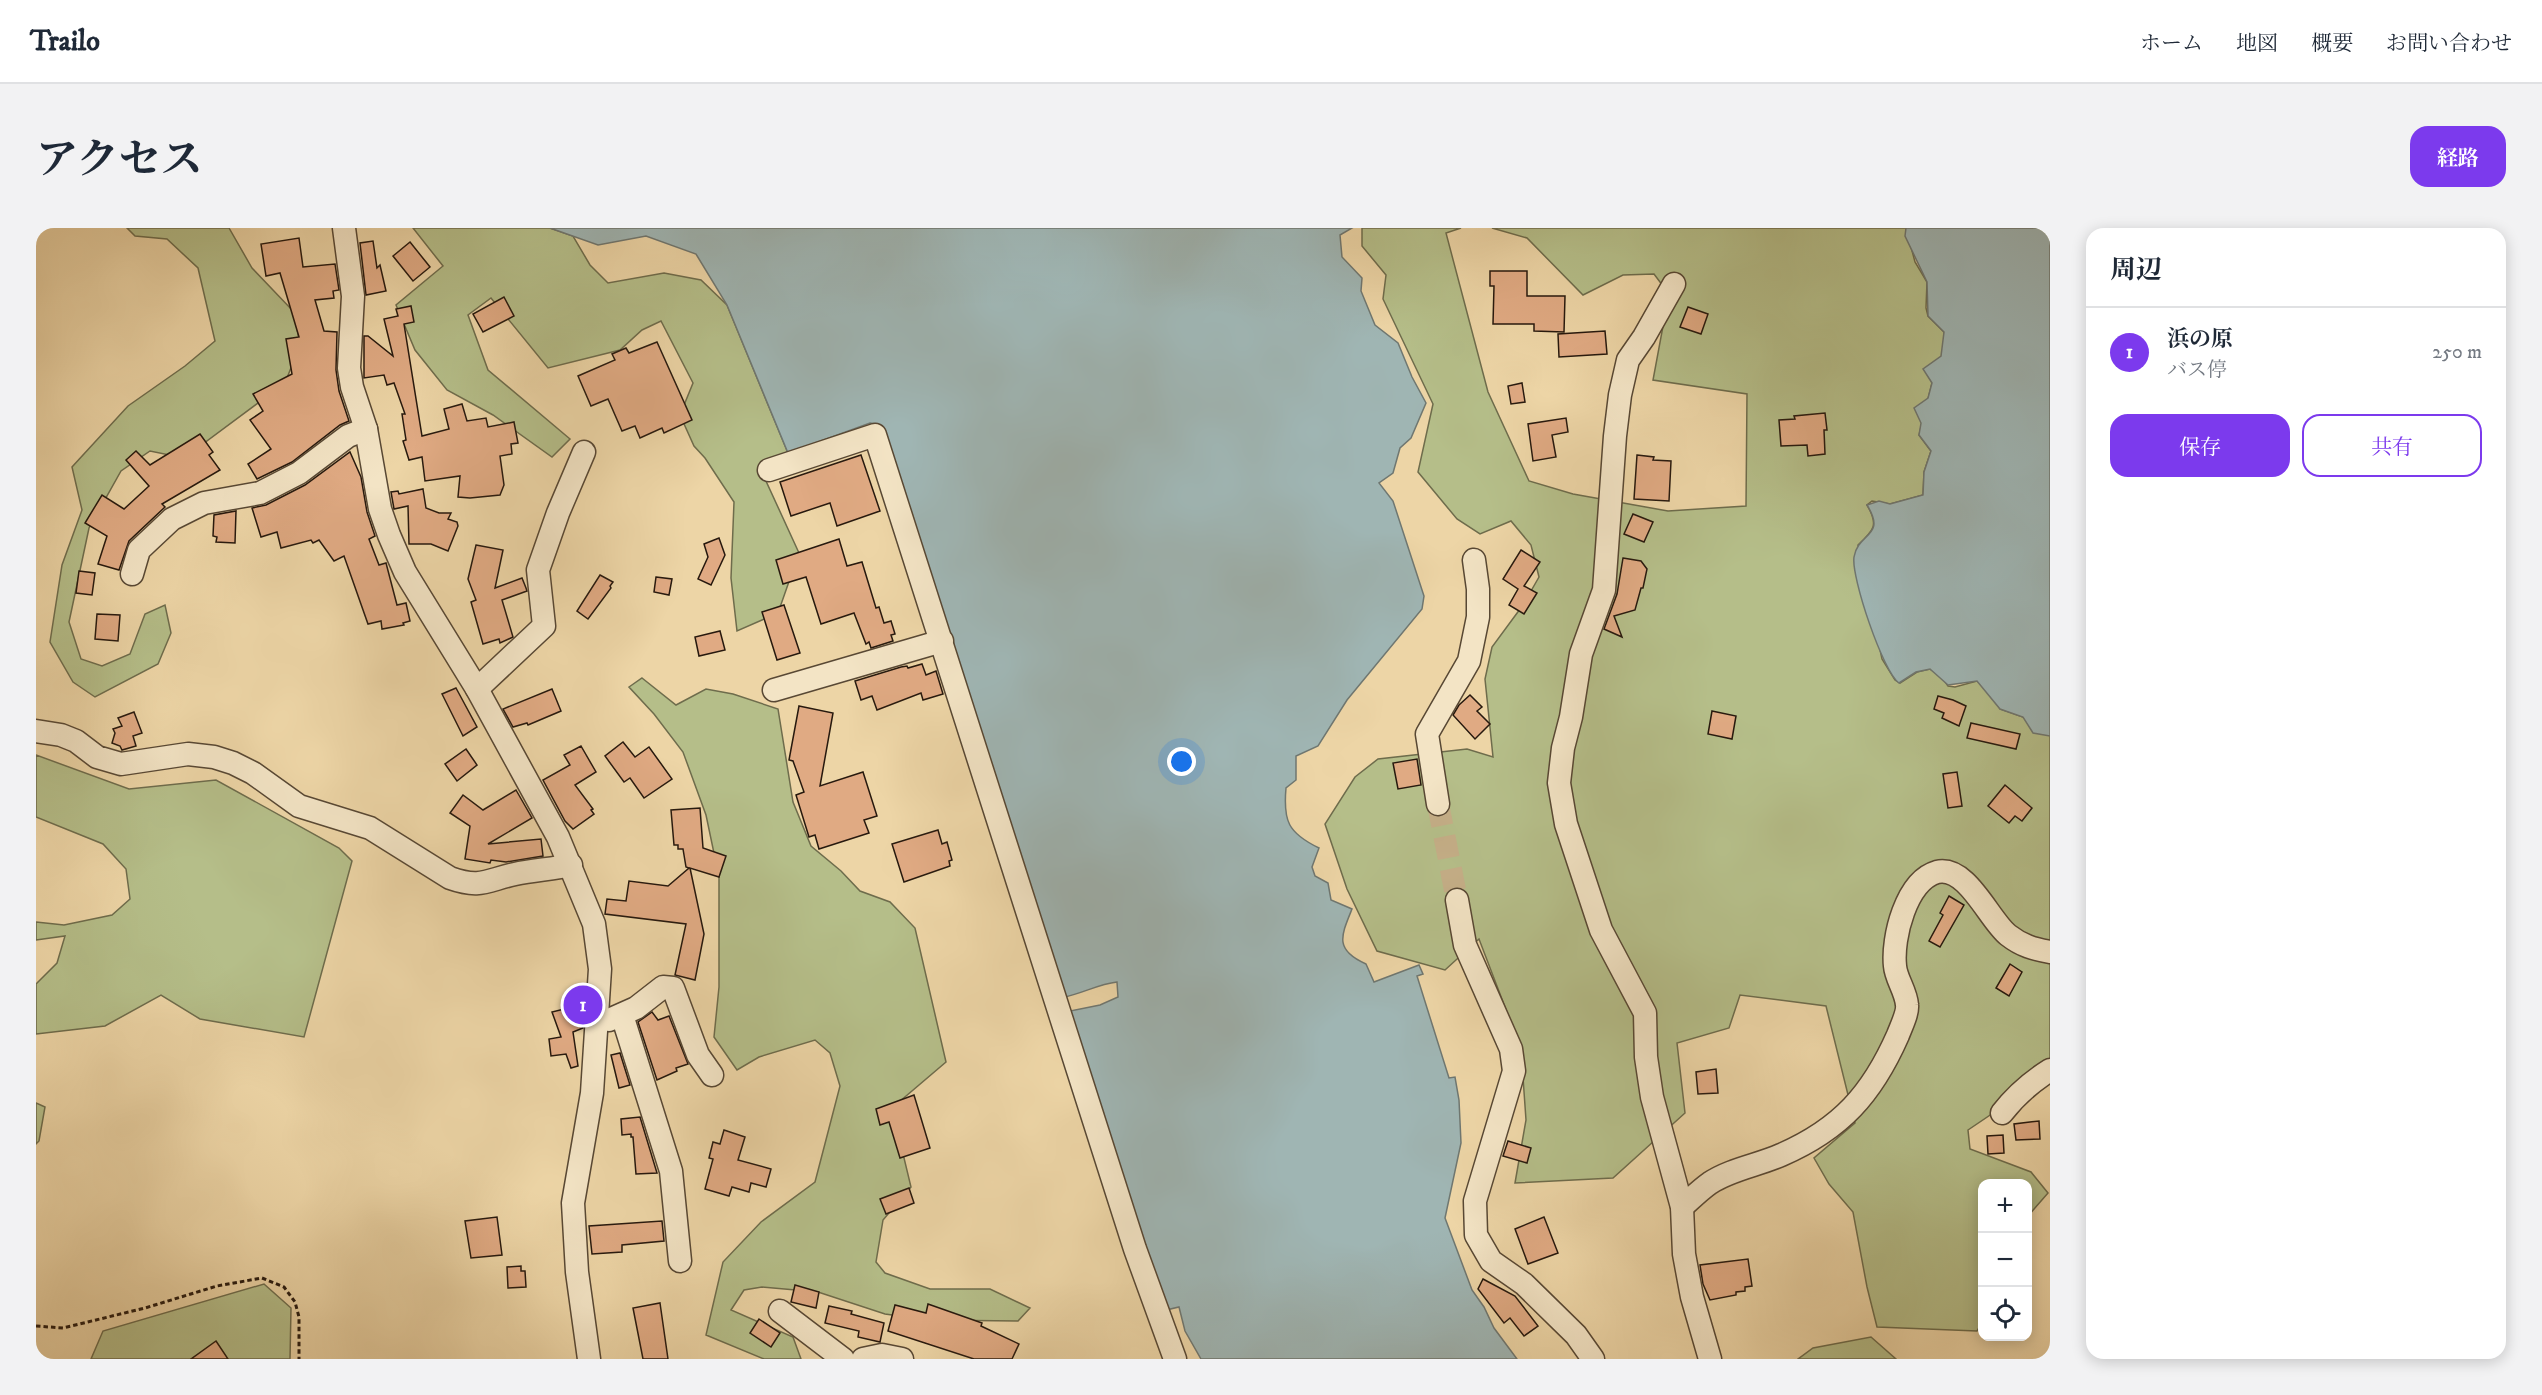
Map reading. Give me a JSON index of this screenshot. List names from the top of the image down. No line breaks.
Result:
{"page":{"header":"Trailo","nav":["ホーム","地図","概要","お問い合わせ"],"title":"アクセス","buttons":["経路",["保存","共有"]],"heading":"周辺","list":[{"mark":"1","name":"浜の原","note":"バス停","value":"250 m"}],"pins":"1","map_buttons":["+","−"]}}
